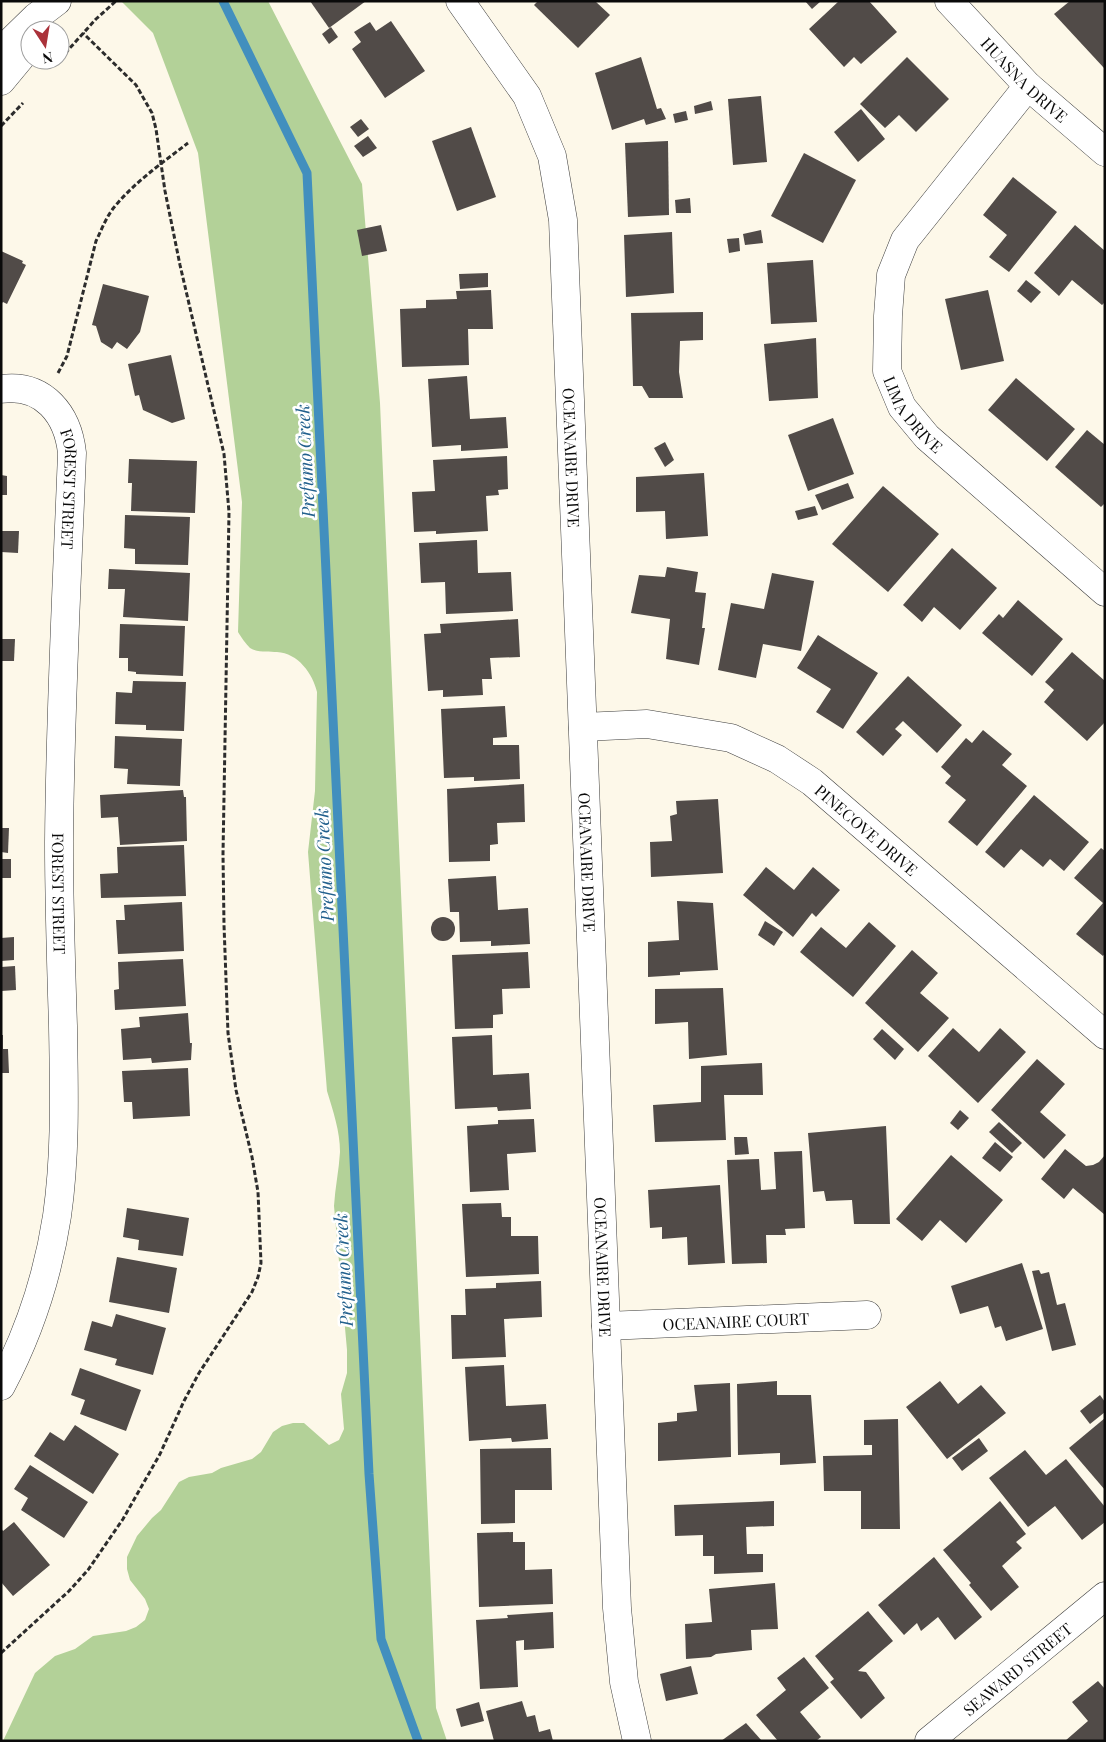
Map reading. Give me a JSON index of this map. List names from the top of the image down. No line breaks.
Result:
{"streets":{"street":["HUASNA DRIVE","LIMA DRIVE","OCEANAIRE DRIVE","FOREST STREET","PINECOVE DRIVE","OCEANAIRE COURT","SEAWARD STREET"]},"crossings":[["HUASNA DRIVE","LIMA DRIVE"],["OCEANAIRE DRIVE","PINECOVE DRIVE"],["OCEANAIRE DRIVE","OCEANAIRE COURT"]],"water":["Prefumo Creek"],"north":"bottom"}
